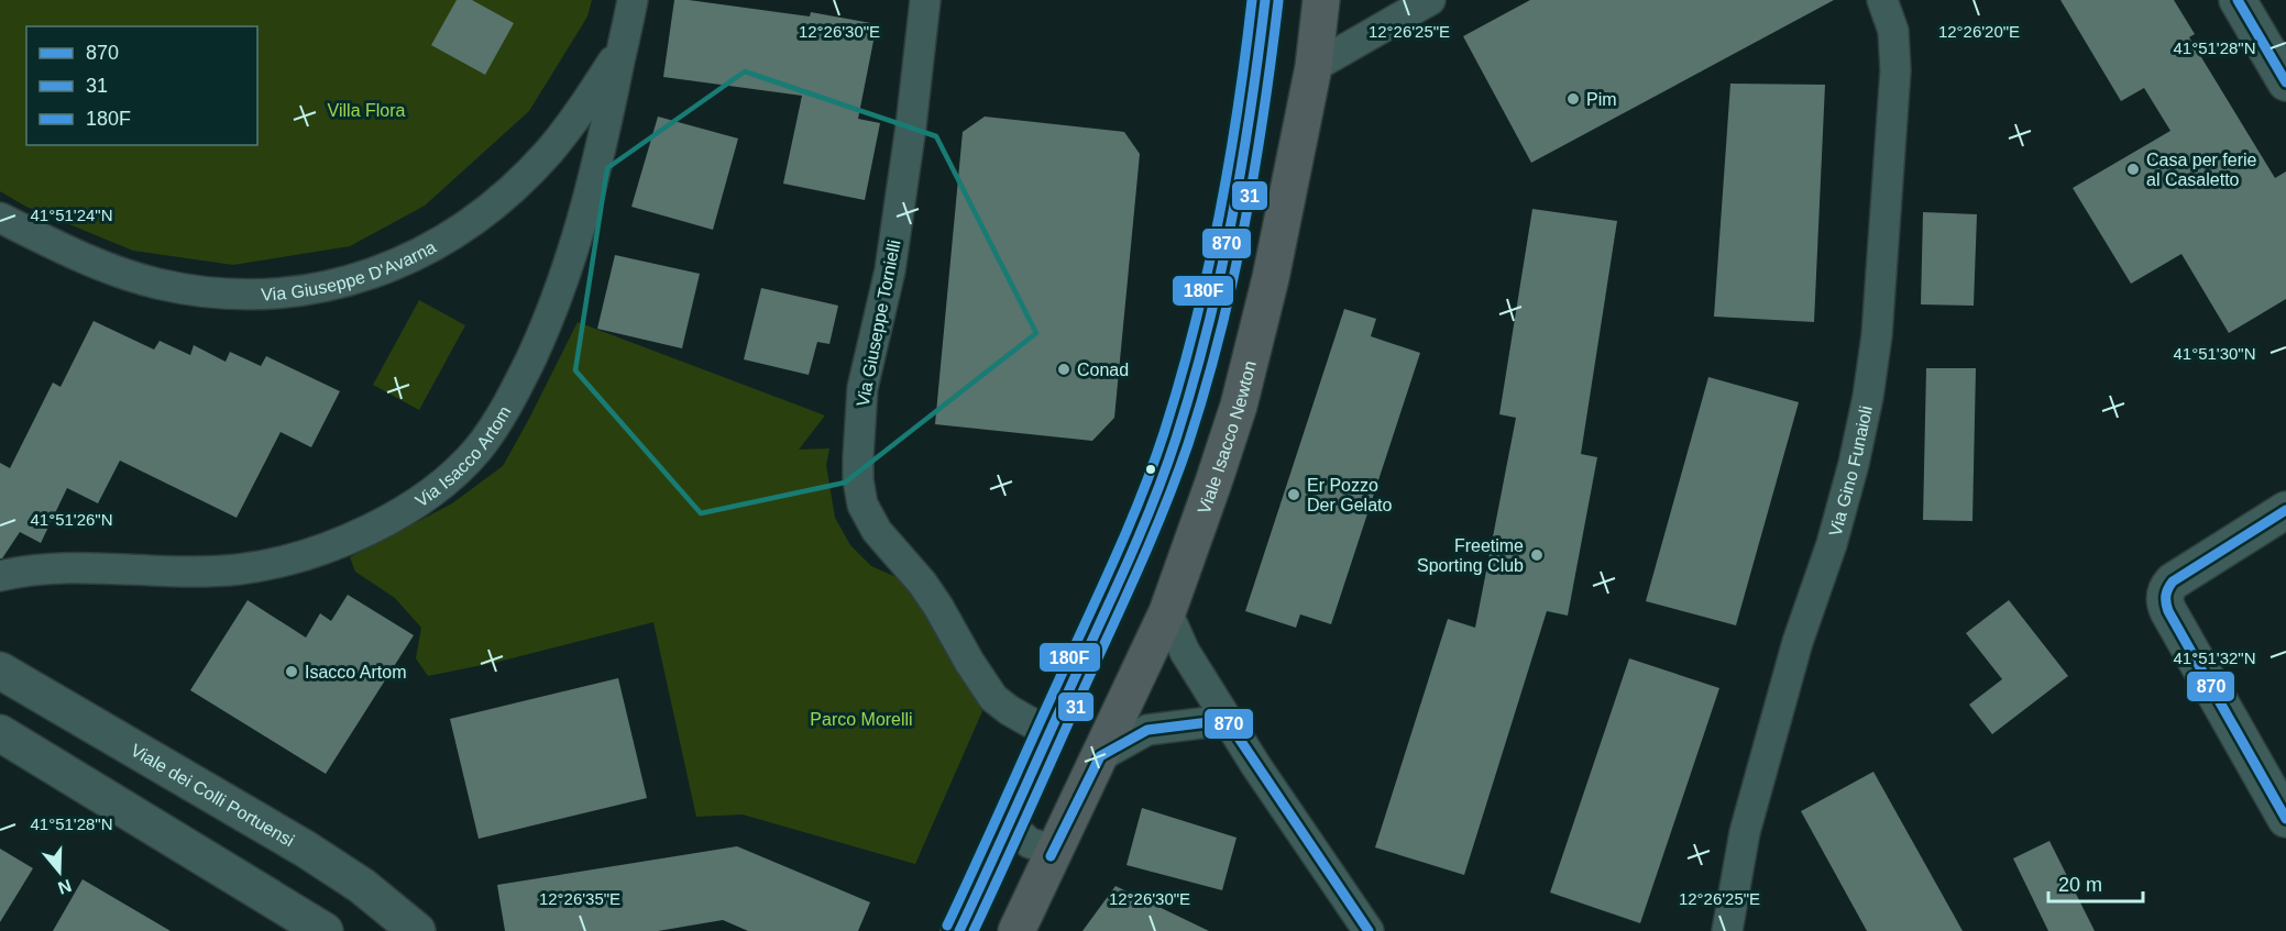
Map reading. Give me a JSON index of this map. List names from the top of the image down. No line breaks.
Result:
{"streets":{"main road":["Viale Isacco Newton"],"street":["Via Giuseppe D'Avarna","Via Giuseppe Tornielli","Via Isacco Artom","Via Gino Funaioli","Viale dei Colli Portuensi"]},"crossings":[["Via Giuseppe D'Avarna","Via Isacco Artom"]],"parks":["Villa Flora","Parco Morelli"],"places":["Pim","Casa per ferie al Casaletto","Conad","Er Pozzo Der Gelato","Freetime Sporting Club","Isacco Artom"],"lines":["transit line 870","transit line 180F","transit line 31"],"legend":["870","31","180F"],"scale_bar":"20 m","north":"bottom","coordinates":["12°26'30\"E","12°26'25\"E","12°26'20\"E","41°51'28\"N","41°51'24\"N","41°51'30\"N","41°51'26\"N","41°51'32\"N","12°26'35\"E"]}
